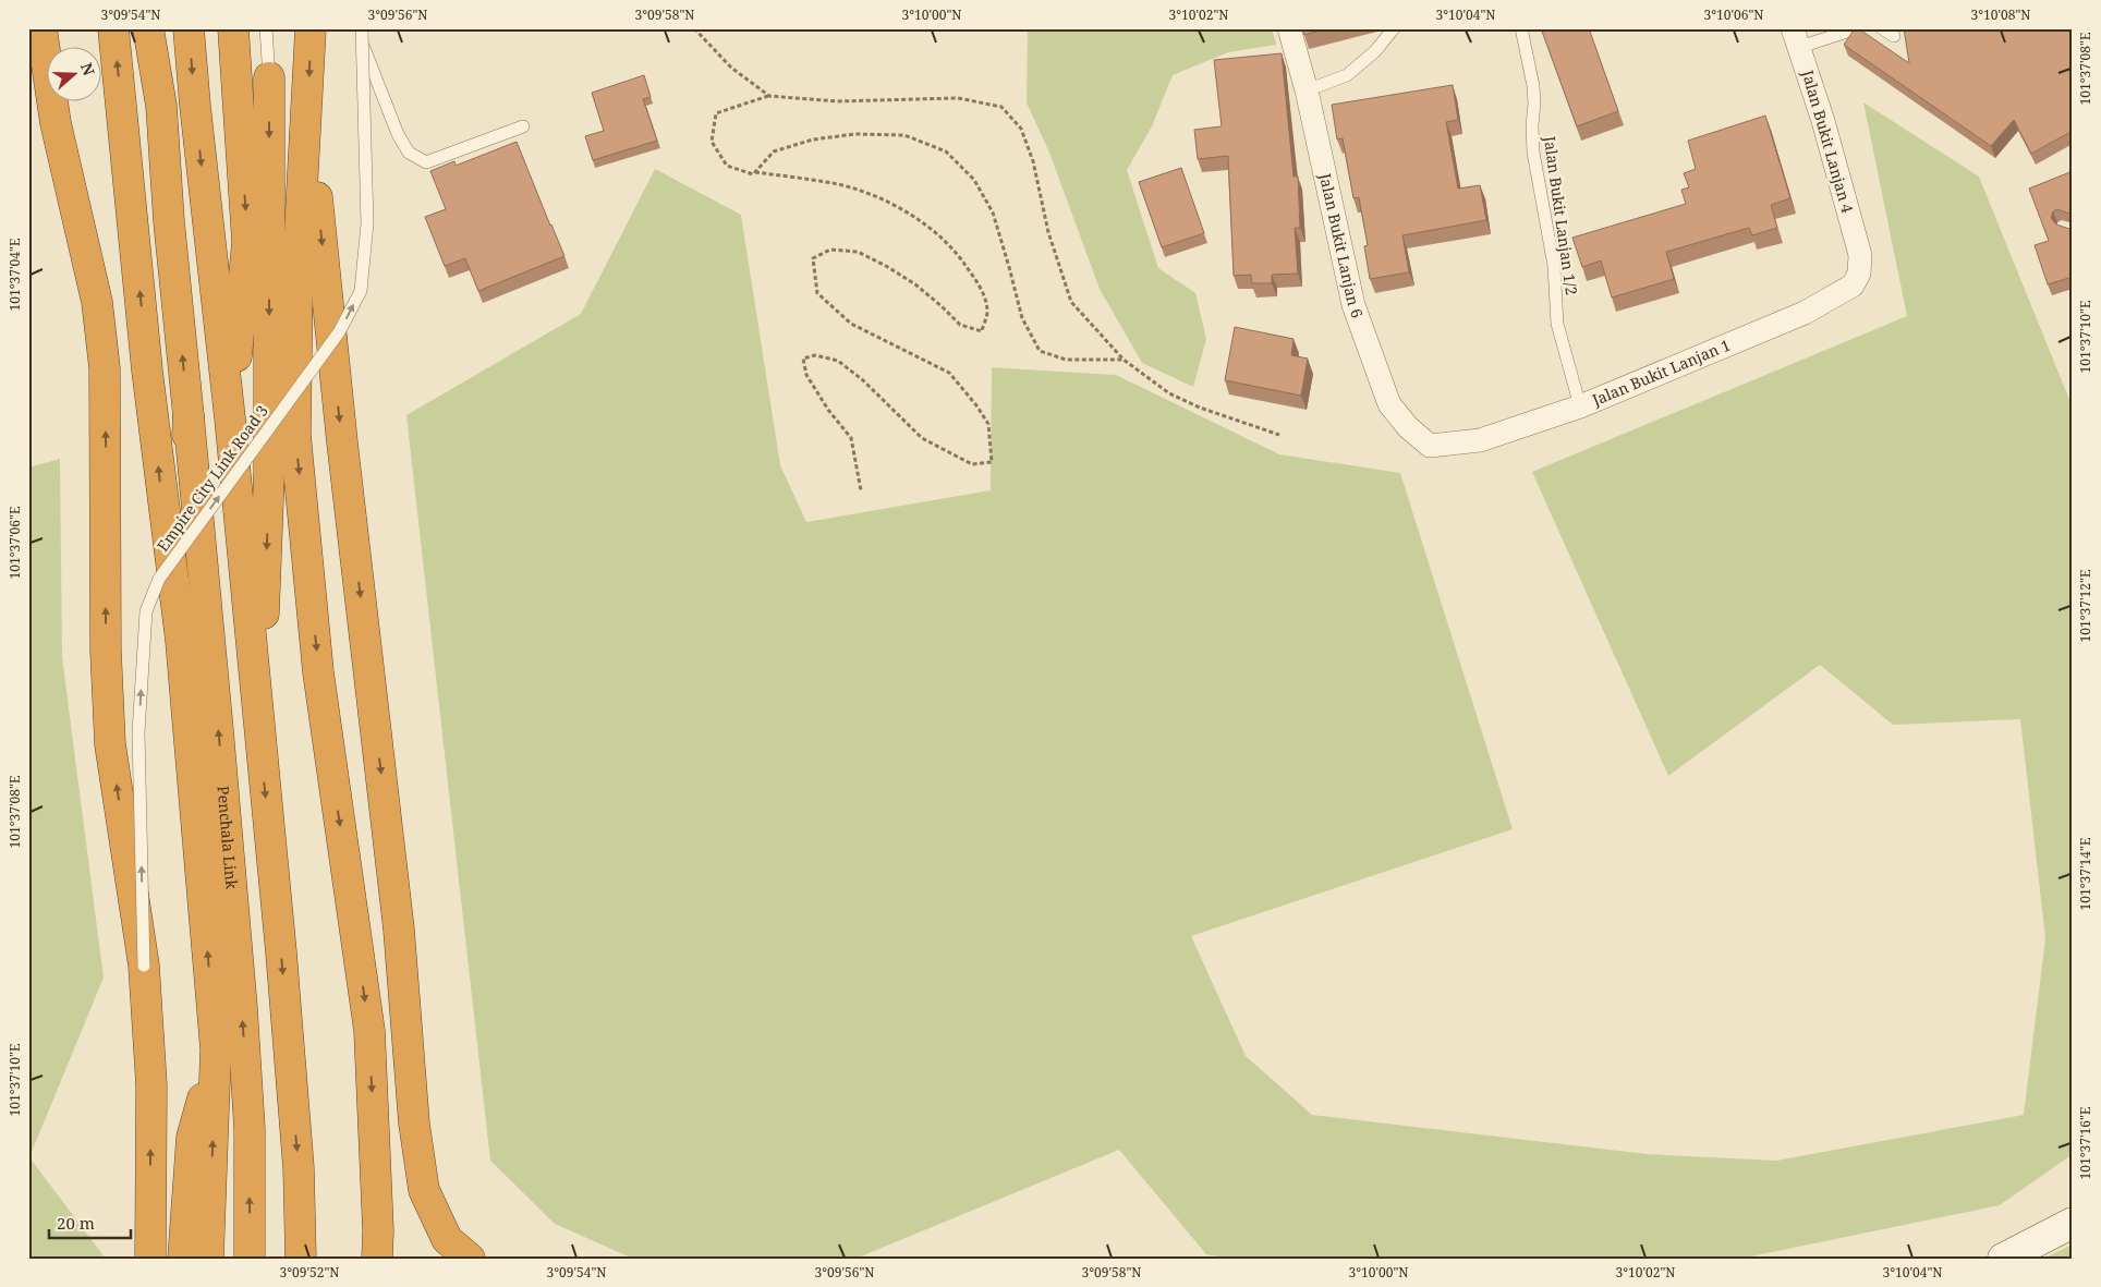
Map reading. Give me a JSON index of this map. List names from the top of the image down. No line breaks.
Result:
{"streets":{"highway":["Penchala Link"],"street":["Jalan Bukit Lanjan 4","Jalan Bukit Lanjan 6","Jalan Bukit Lanjan 1"],"lane":["Jalan Bukit Lanjan 1/2","Empire City Link Road 3"]},"crossings":[["Jalan Bukit Lanjan 4","Jalan Bukit Lanjan 1"],["Jalan Bukit Lanjan 1/2","Jalan Bukit Lanjan 1"],["Jalan Bukit Lanjan 6","Jalan Bukit Lanjan 1"]],"one_way":["Empire City Link Road 3"],"scale_bar":"20 m","north":"right","coordinates":["3°09'54\"N","3°09'56\"N","3°09'58\"N","3°10'00\"N","3°10'02\"N","3°10'04\"N","3°10'06\"N","3°10'08\"N","101°37'08\"E","101°37'04\"E","101°37'10\"E","101°37'06\"E","101°37'12\"E","101°37'14\"E","101°37'16\"E","3°09'52\"N"]}
